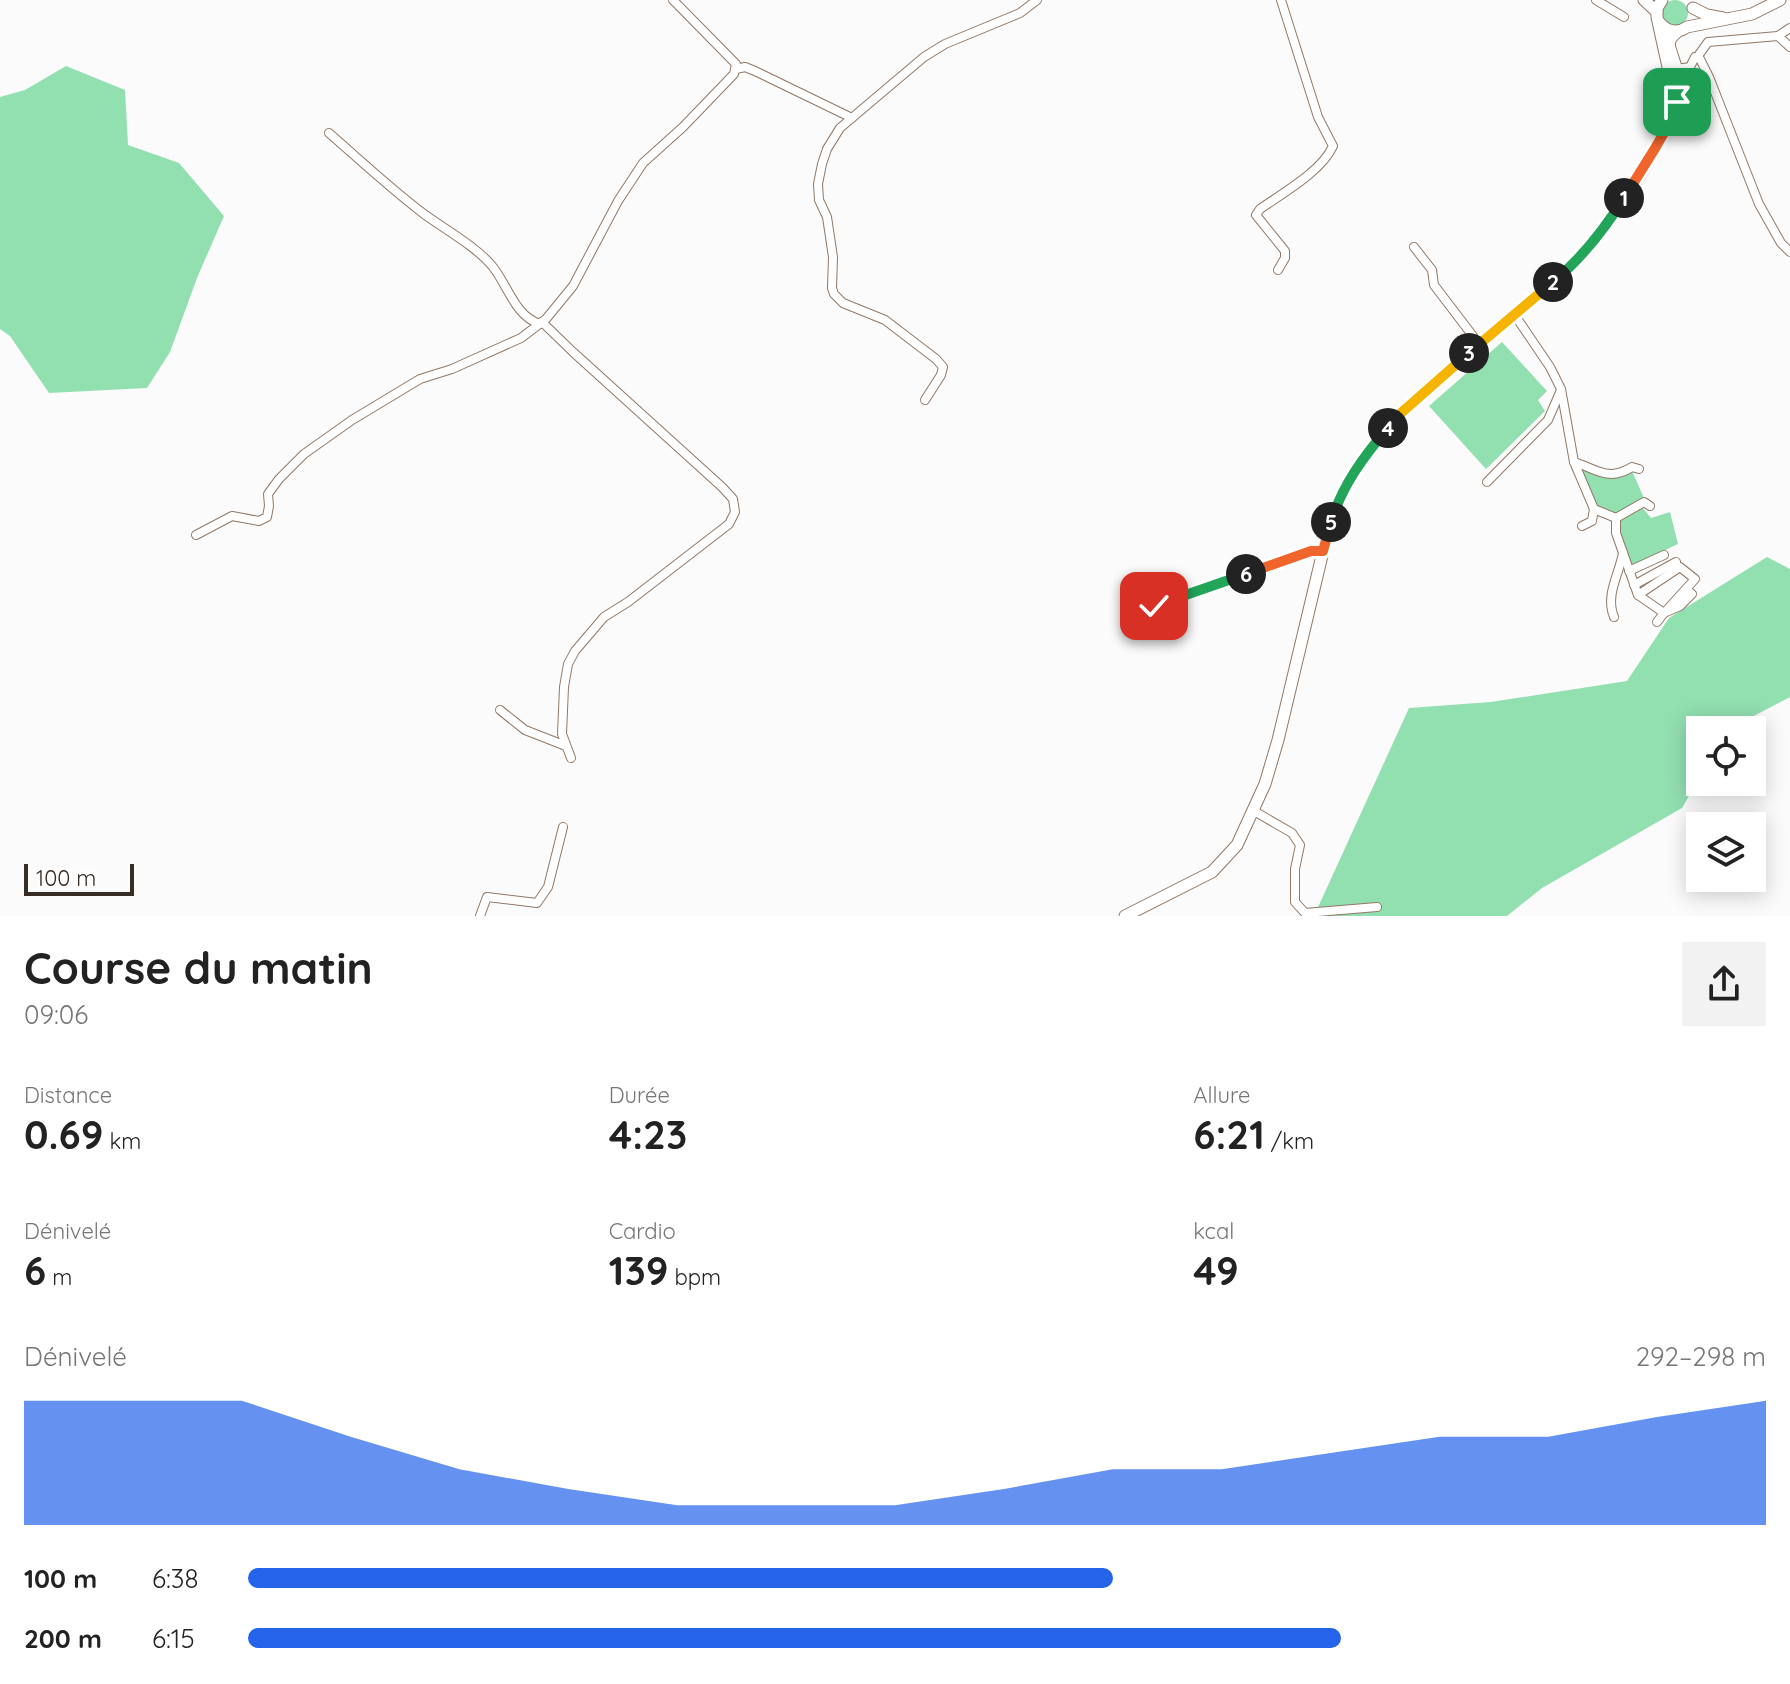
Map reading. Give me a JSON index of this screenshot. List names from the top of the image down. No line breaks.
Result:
{"scale_bar":"100 m","page":{"pins":["1","2","3","4","5","6"],"scale":"100 m","heading":["Course du matin","09:06"],"stats":[["Distance","0.69 km"],["Durée","4:23"],["Allure","6:21 /km"],["Dénivelé","6 m"],["Cardio","139 bpm"],["kcal","49"]],"chart":["Dénivelé","292–298 m"],"list":[{"name":"100 m","note":"6:38"},{"name":"200 m","note":"6:15"}]}}
